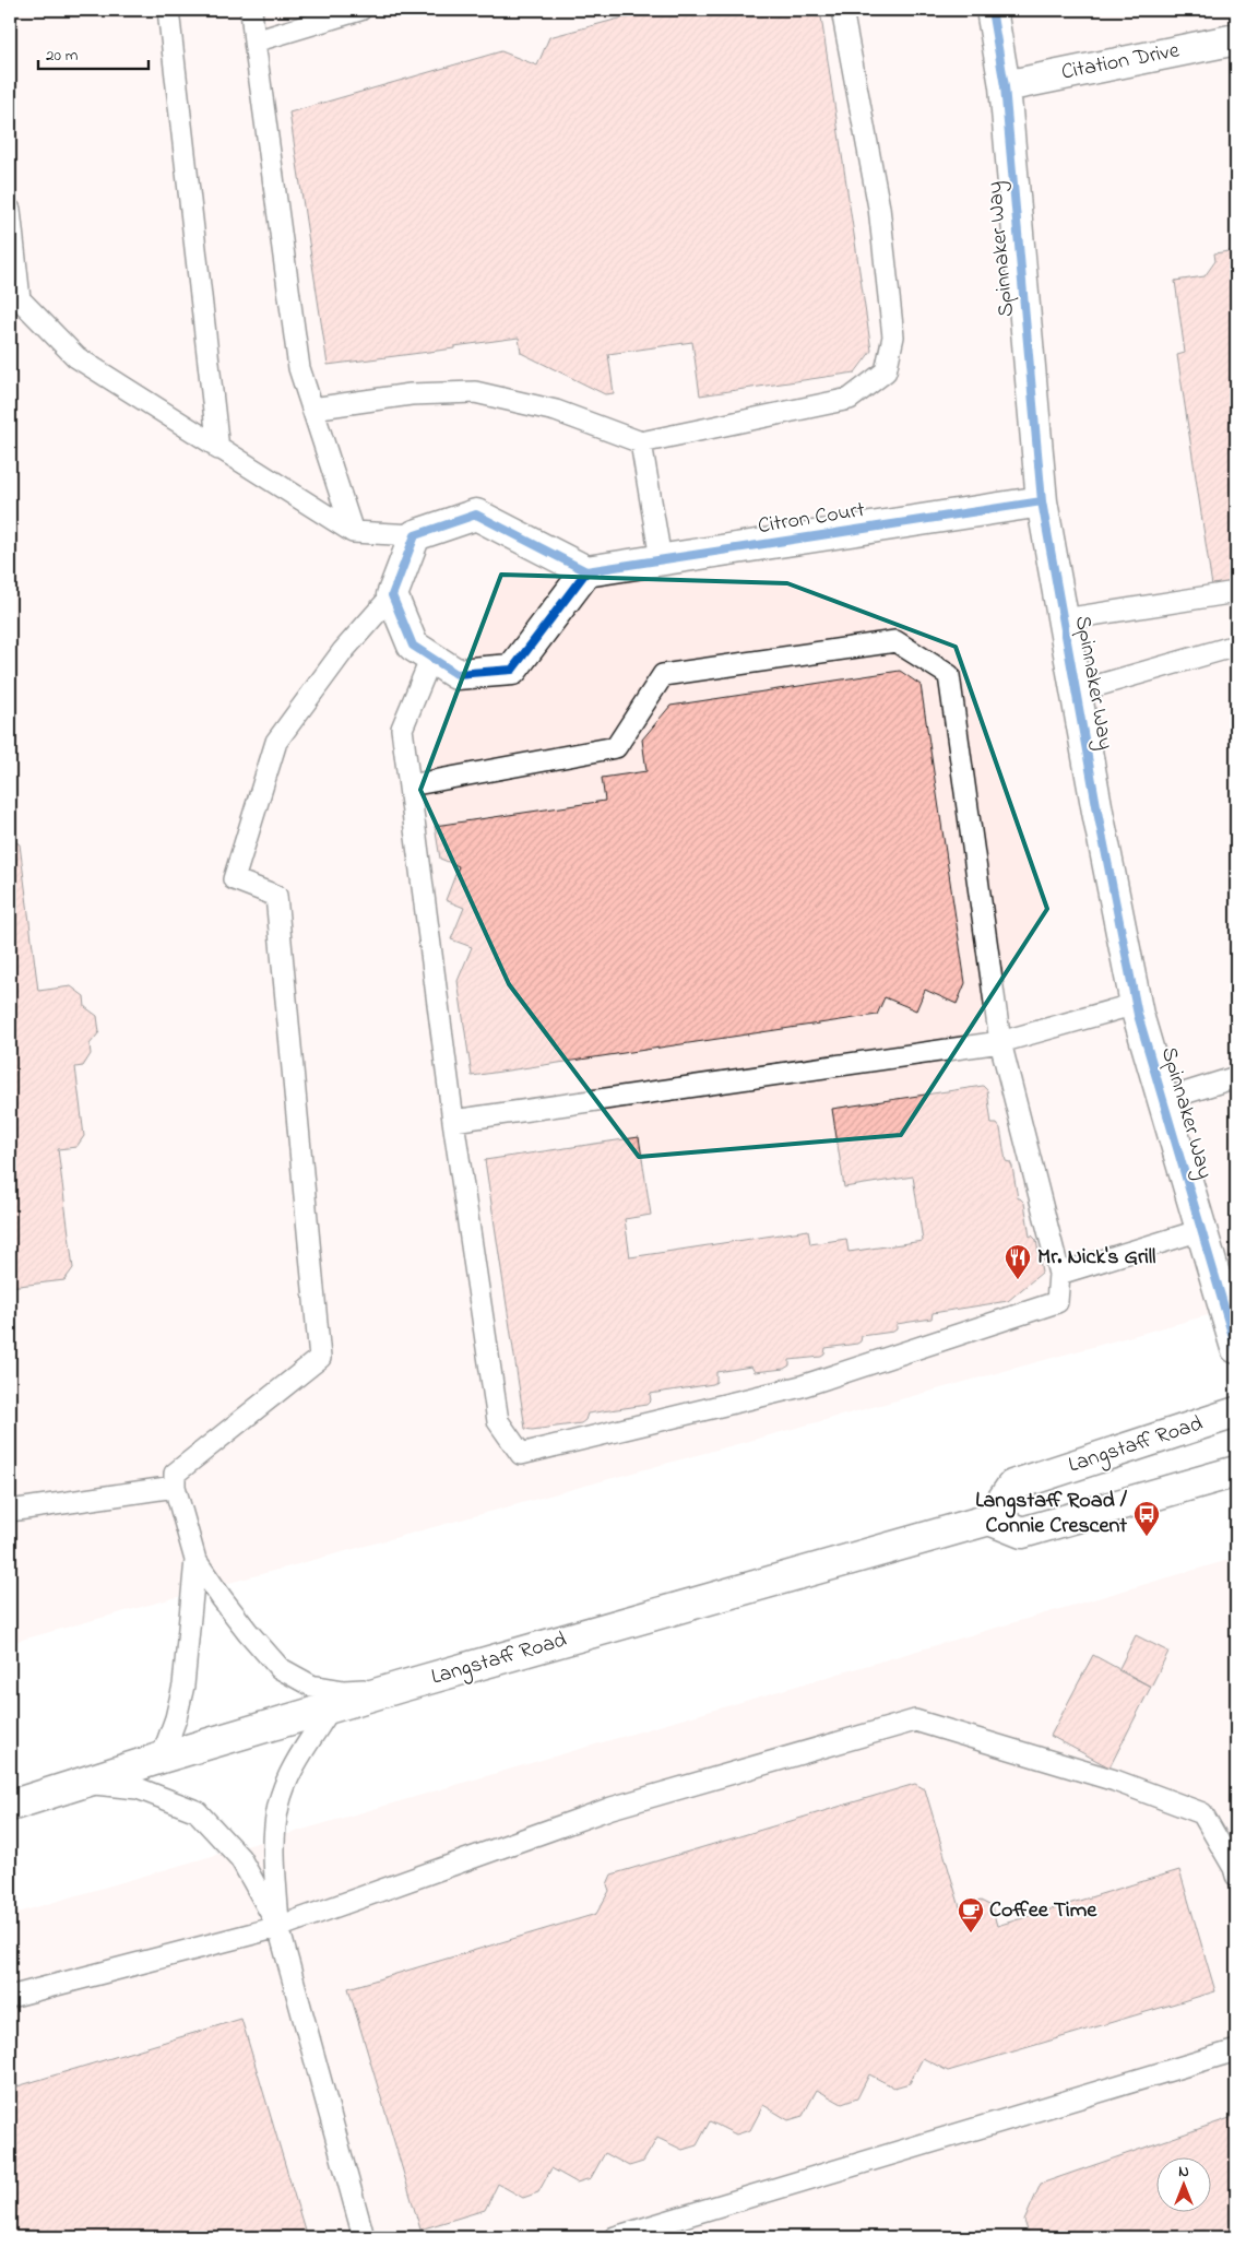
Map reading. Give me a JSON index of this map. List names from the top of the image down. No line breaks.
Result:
{"streets":{"street":["Citation Drive","Spinnaker Way","Citron Court","Langstaff Road"]},"crossings":[["Citation Drive","Spinnaker Way"],["Spinnaker Way","Citron Court"]],"places":{"restaurant":["Mr. Nick's Grill"],"bus stop":["Langstaff Road / Connie Crescent"],"cafe":["Coffee Time"]},"scale_bar":"20 m","north":"top"}
